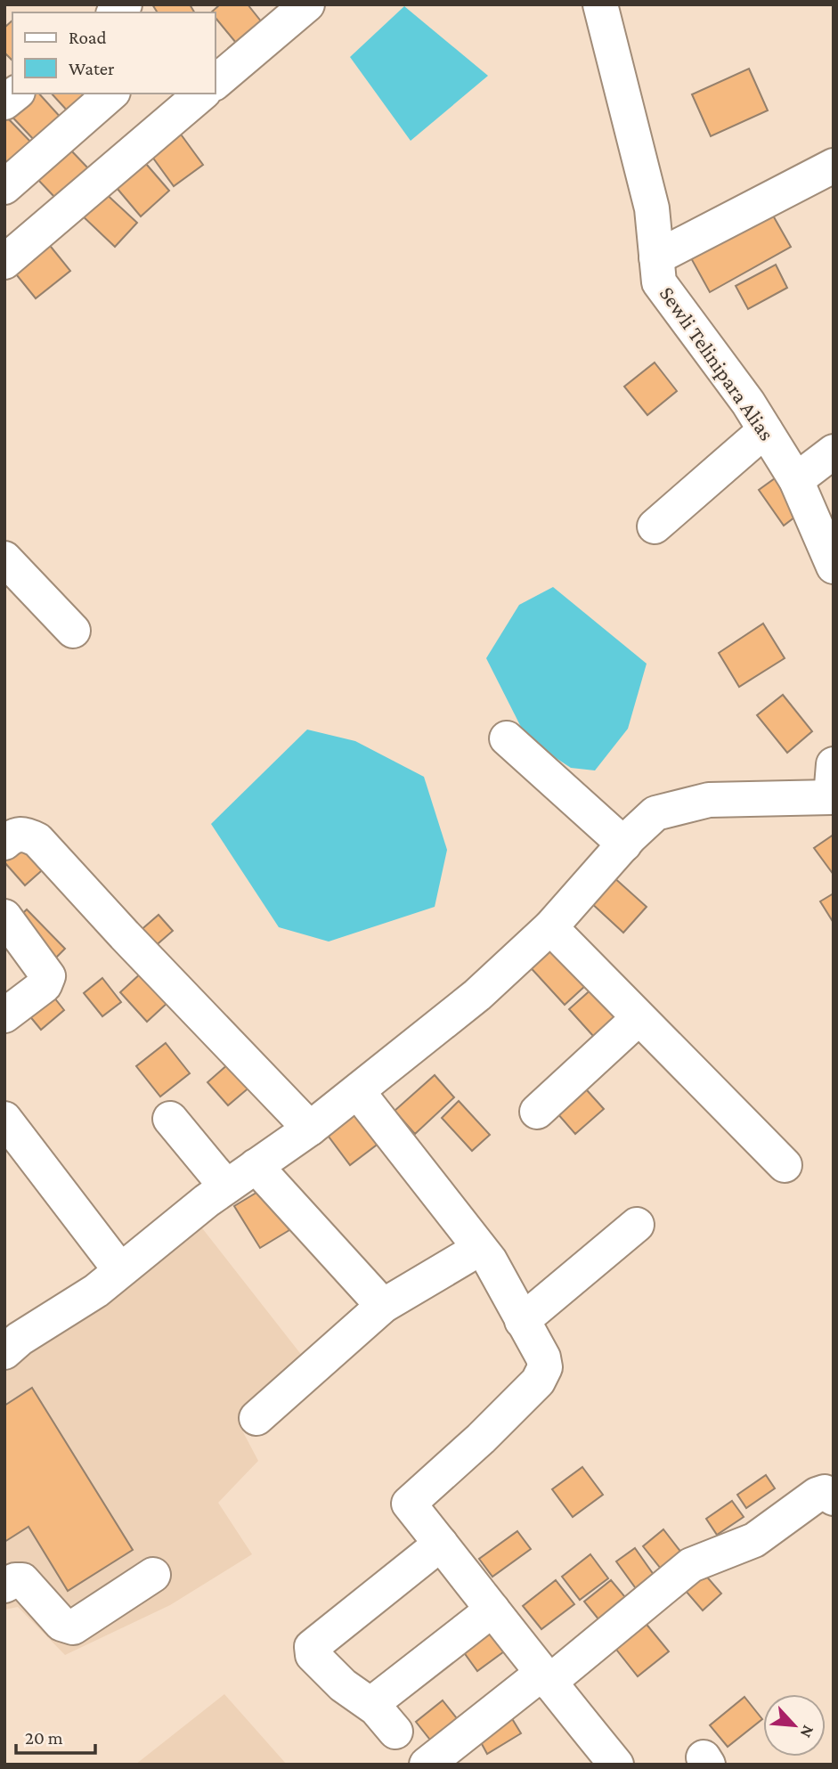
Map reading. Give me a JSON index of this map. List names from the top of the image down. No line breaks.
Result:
{"streets":{"street":["Sewli Telinipara Alias"]},"legend":["Road","Water"],"scale_bar":"20 m","north":"bottom right"}
